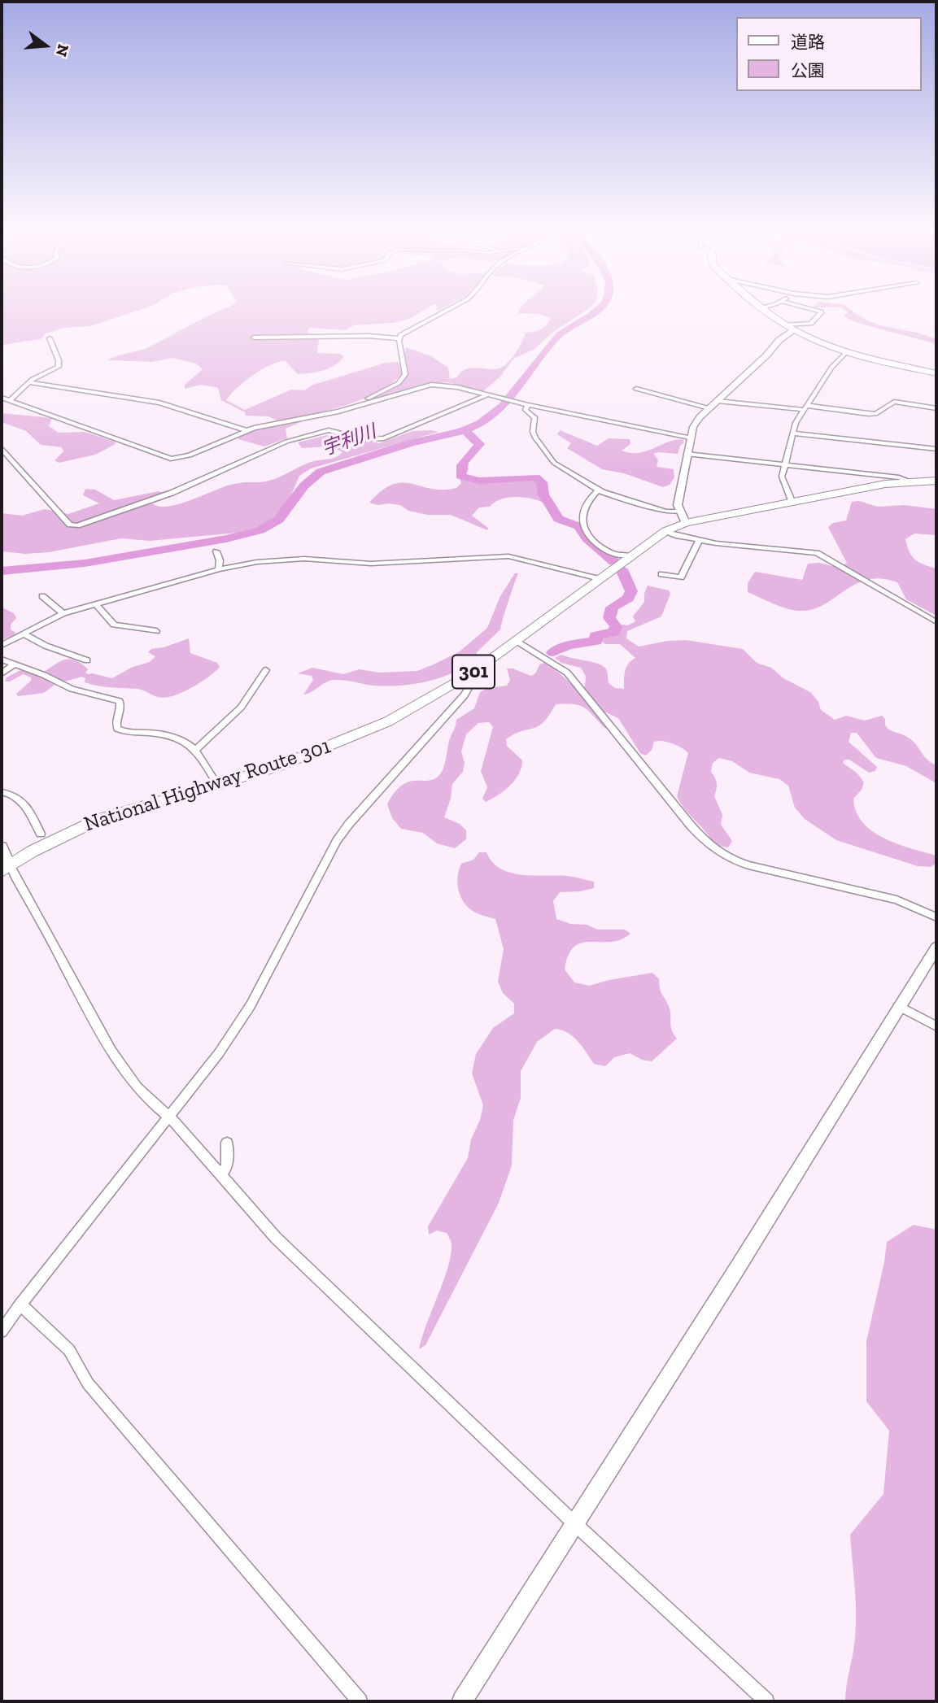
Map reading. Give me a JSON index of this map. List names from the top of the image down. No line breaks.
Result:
{"streets":{"main road":["301","National Highway Route 301"]},"water":["宇利川"],"legend":["道路","公園"],"north":"right"}
